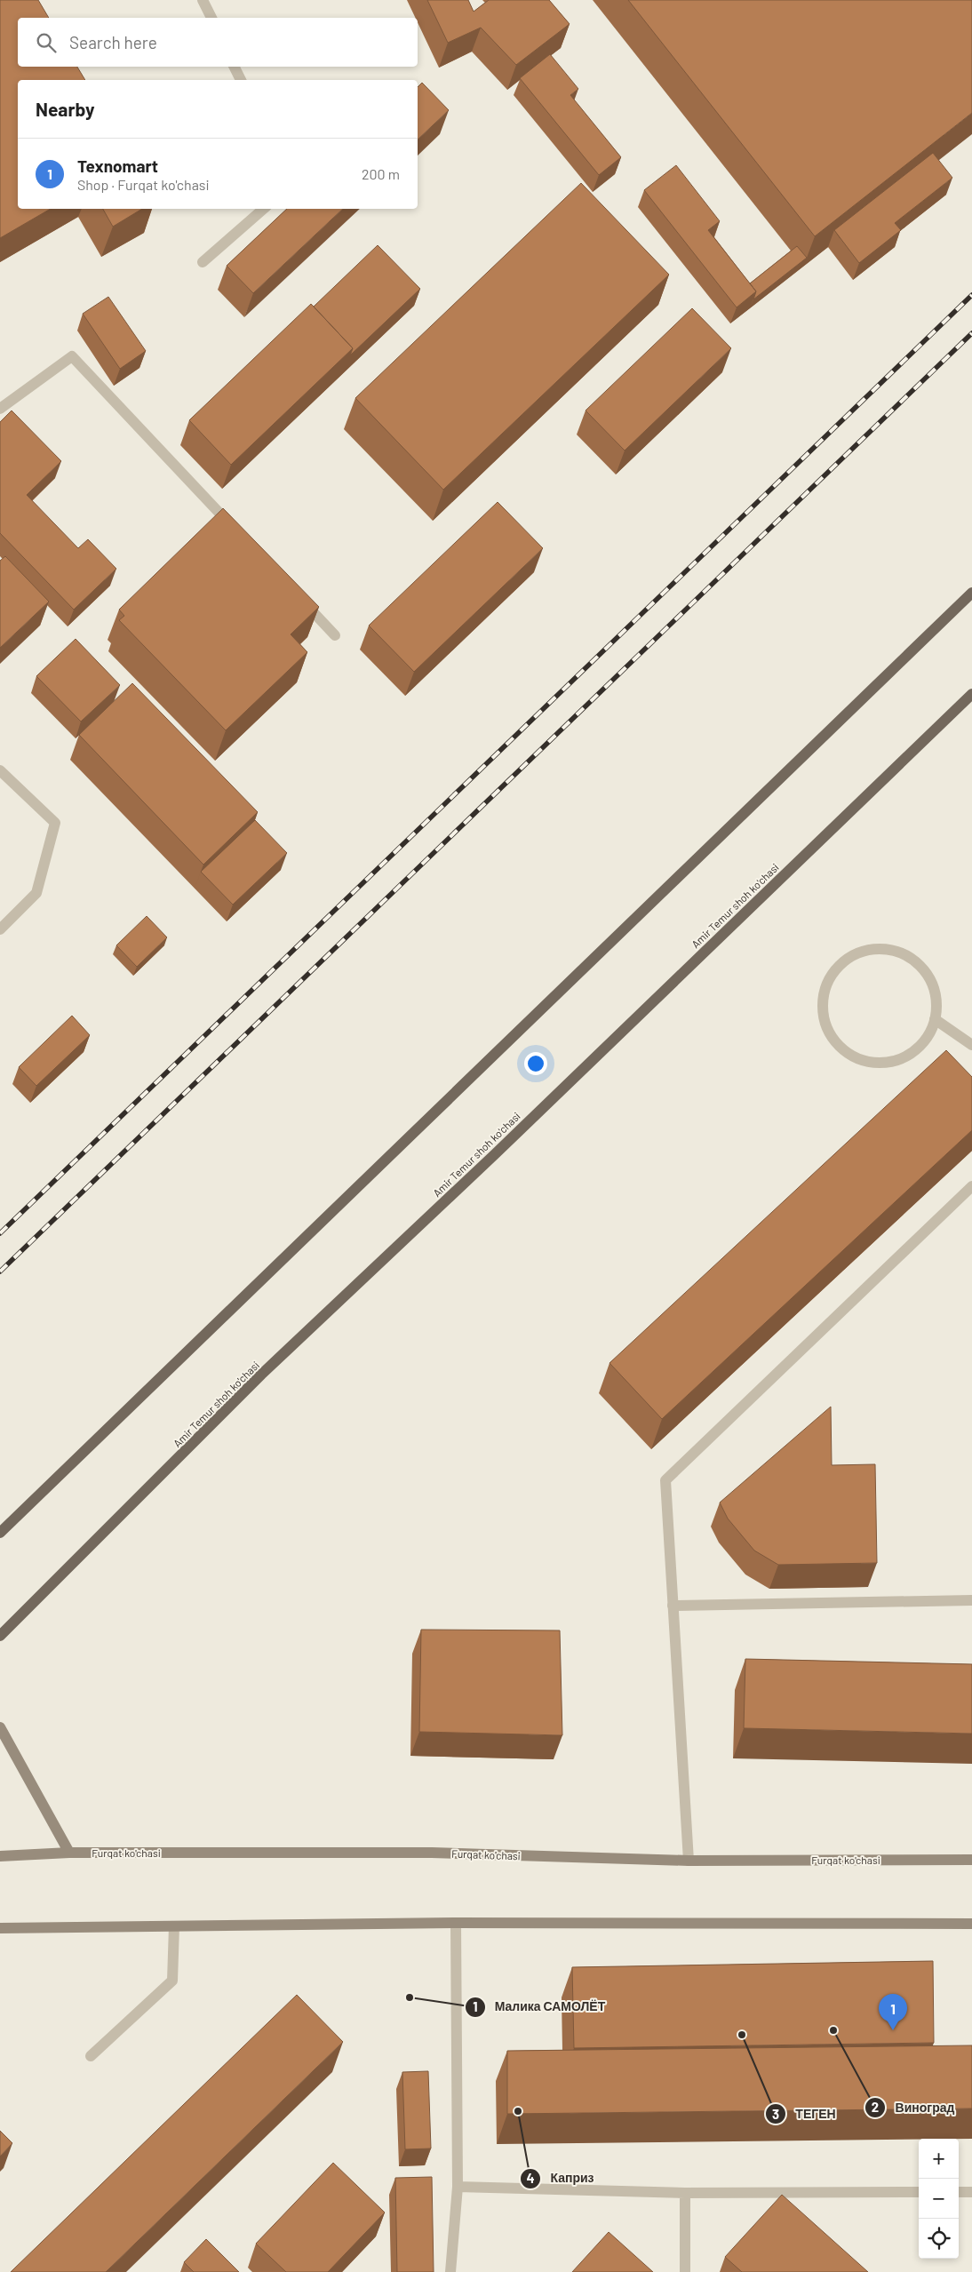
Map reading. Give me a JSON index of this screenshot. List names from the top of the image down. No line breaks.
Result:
{"streets":{"main road":["Amir Temur shoh ko'chasi","Furqat ko'chasi"]},"places":["Малика САМОЛЁТ","Виноград","ТЕГЕН","Каприз"],"page":{"search":"Search here","heading":"Nearby","list":[{"mark":"1","name":"Texnomart","note":"Shop · Furqat ko'chasi","value":"200 m"}],"pins":"1","map_buttons":["+","−"]}}
